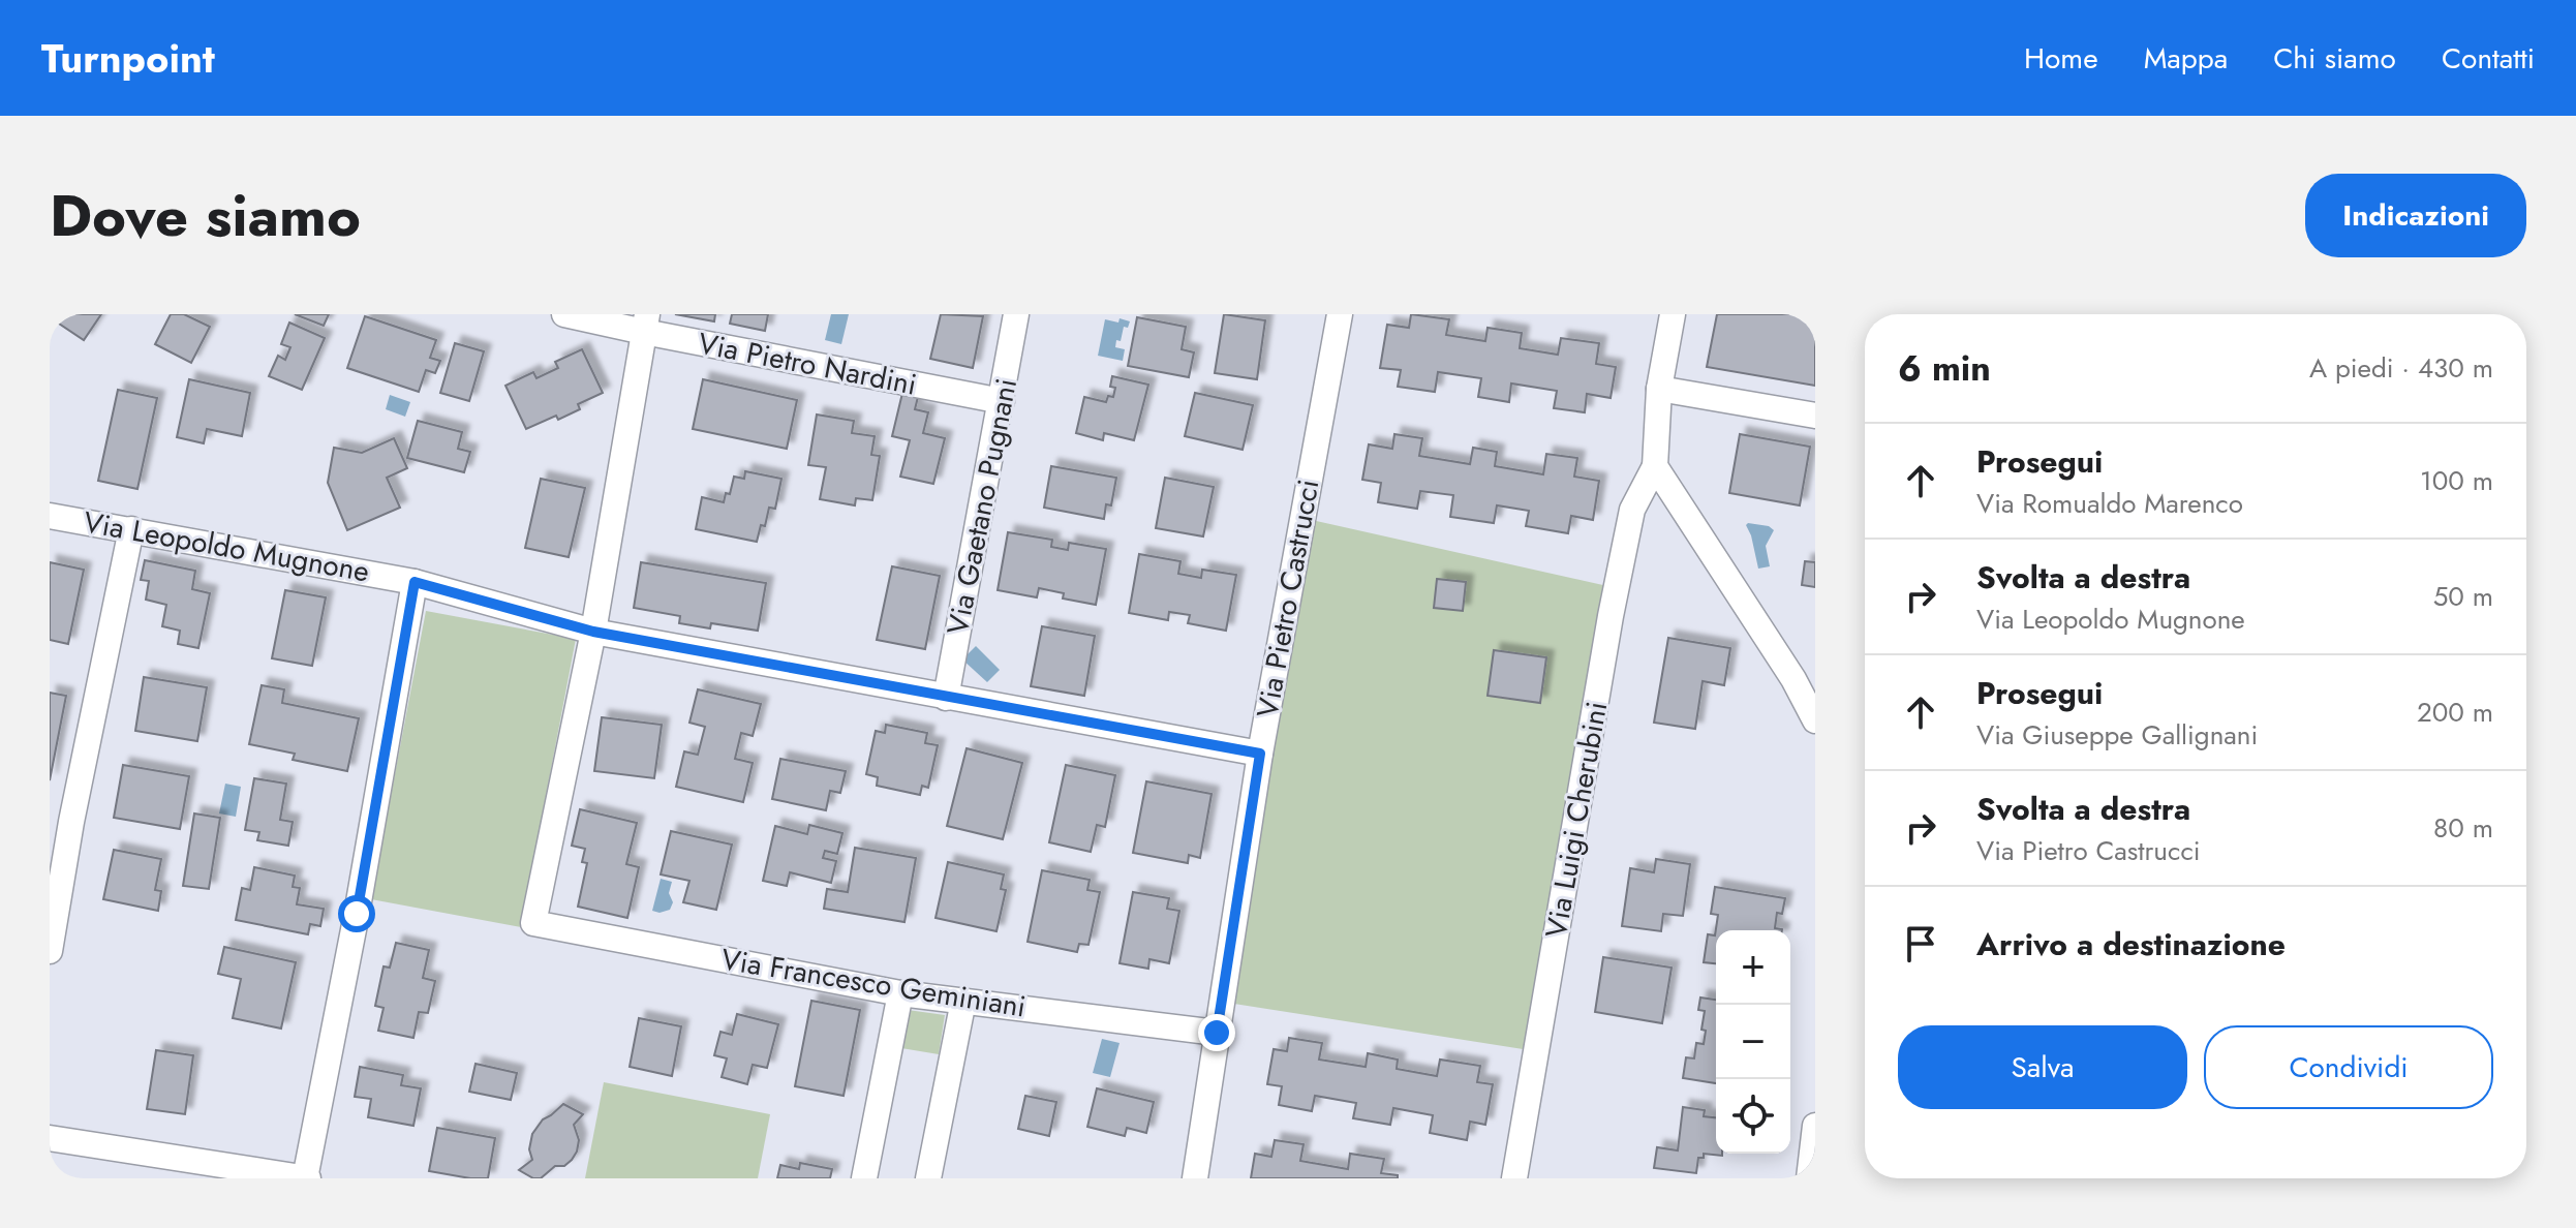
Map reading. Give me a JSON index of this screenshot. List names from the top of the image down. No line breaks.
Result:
{"streets":{"street":["Via Pietro Nardini","Via Gaetano Pugnani","Via Leopoldo Mugnone","Via Pietro Castrucci","Via Luigi Cherubini","Via Francesco Geminiani"]},"crossings":[["Via Pietro Nardini","Via Gaetano Pugnani"],["Via Gaetano Pugnani","Via Leopoldo Mugnone"],["Via Leopoldo Mugnone","Via Pietro Castrucci"],["Via Leopoldo Mugnone","Via Francesco Geminiani"],["Via Pietro Castrucci","Via Francesco Geminiani"]],"page":{"header":"Turnpoint","nav":["Home","Mappa","Chi siamo","Contatti"],"title":"Dove siamo","buttons":["Indicazioni",["Salva","Condividi"]],"heading":["6 min","A piedi · 430 m"],"list":[["Prosegui","Via Romualdo Marenco","100 m"],["Svolta a destra","Via Leopoldo Mugnone","50 m"],["Prosegui","Via Giuseppe Gallignani","200 m"],["Svolta a destra","Via Pietro Castrucci","80 m"],"Arrivo a destinazione"],"map_buttons":["+","−"]}}
